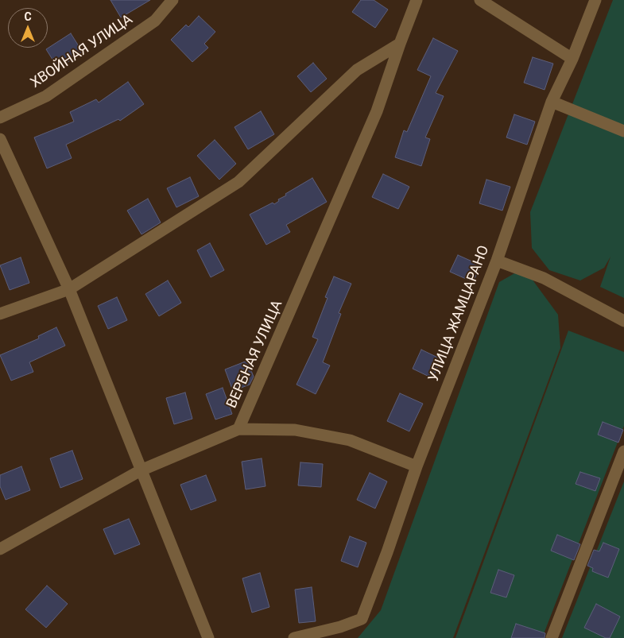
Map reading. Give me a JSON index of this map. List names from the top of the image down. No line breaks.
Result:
{"streets":{"street":["ХВОЙНАЯ УЛИЦА","УЛИЦА ЖАМЦАРАНО","ВЕРБНАЯ УЛИЦА"]},"north":"top"}
